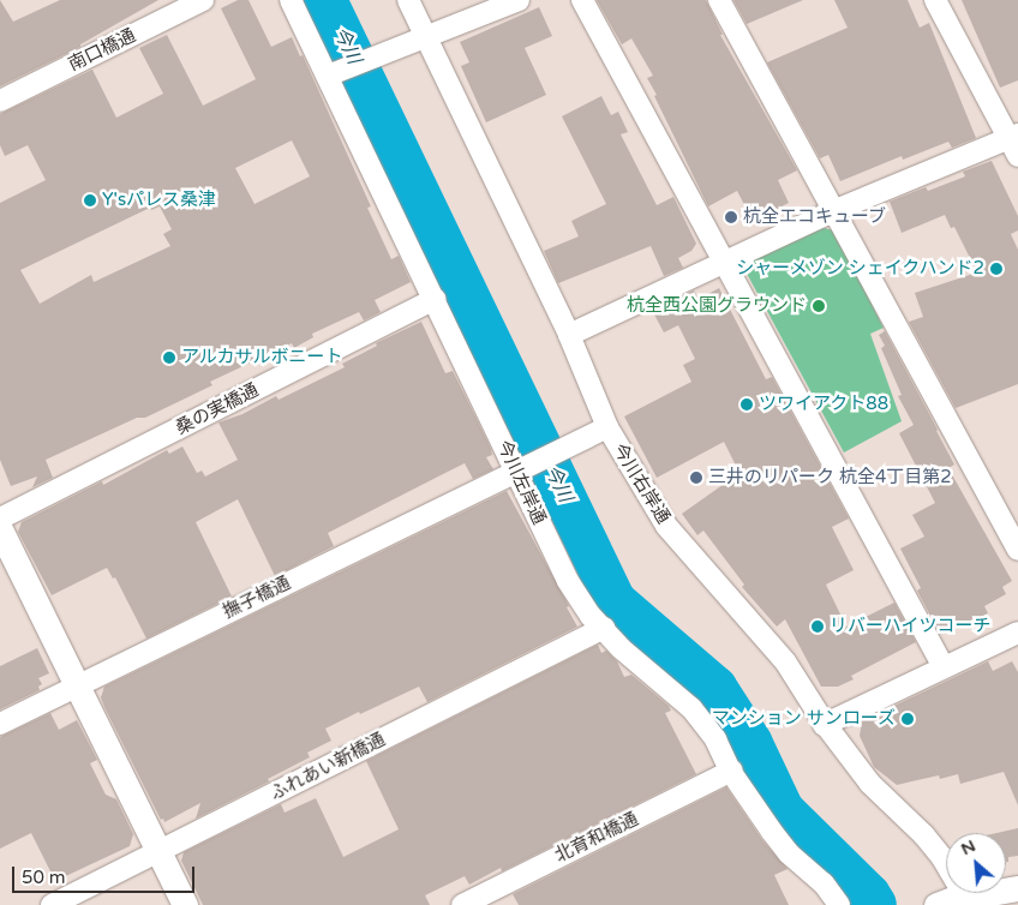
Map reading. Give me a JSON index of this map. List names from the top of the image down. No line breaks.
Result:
{"streets":{"street":["南口橋通","桑の実橋通","今川左岸通","今川右岸通","撫子橋通","ふれあい新橋通","北育和橋通"]},"crossings":[["桑の実橋通","今川左岸通"],["今川左岸通","撫子橋通"],["今川左岸通","ふれあい新橋通"],["今川左岸通","北育和橋通"],["今川右岸通","撫子橋通"]],"water":["今川"],"places":["Y'sパレス桑津","杭全エコキューブ","シャーメゾン シェイクハンド2","杭全西公園グラウンド","アルカサルボニート","ツワイアクト88","三井のリパーク 杭全4丁目第2","リバーハイツコーチ","マンション サンローズ"],"scale_bar":"50 m","north":"top left"}
